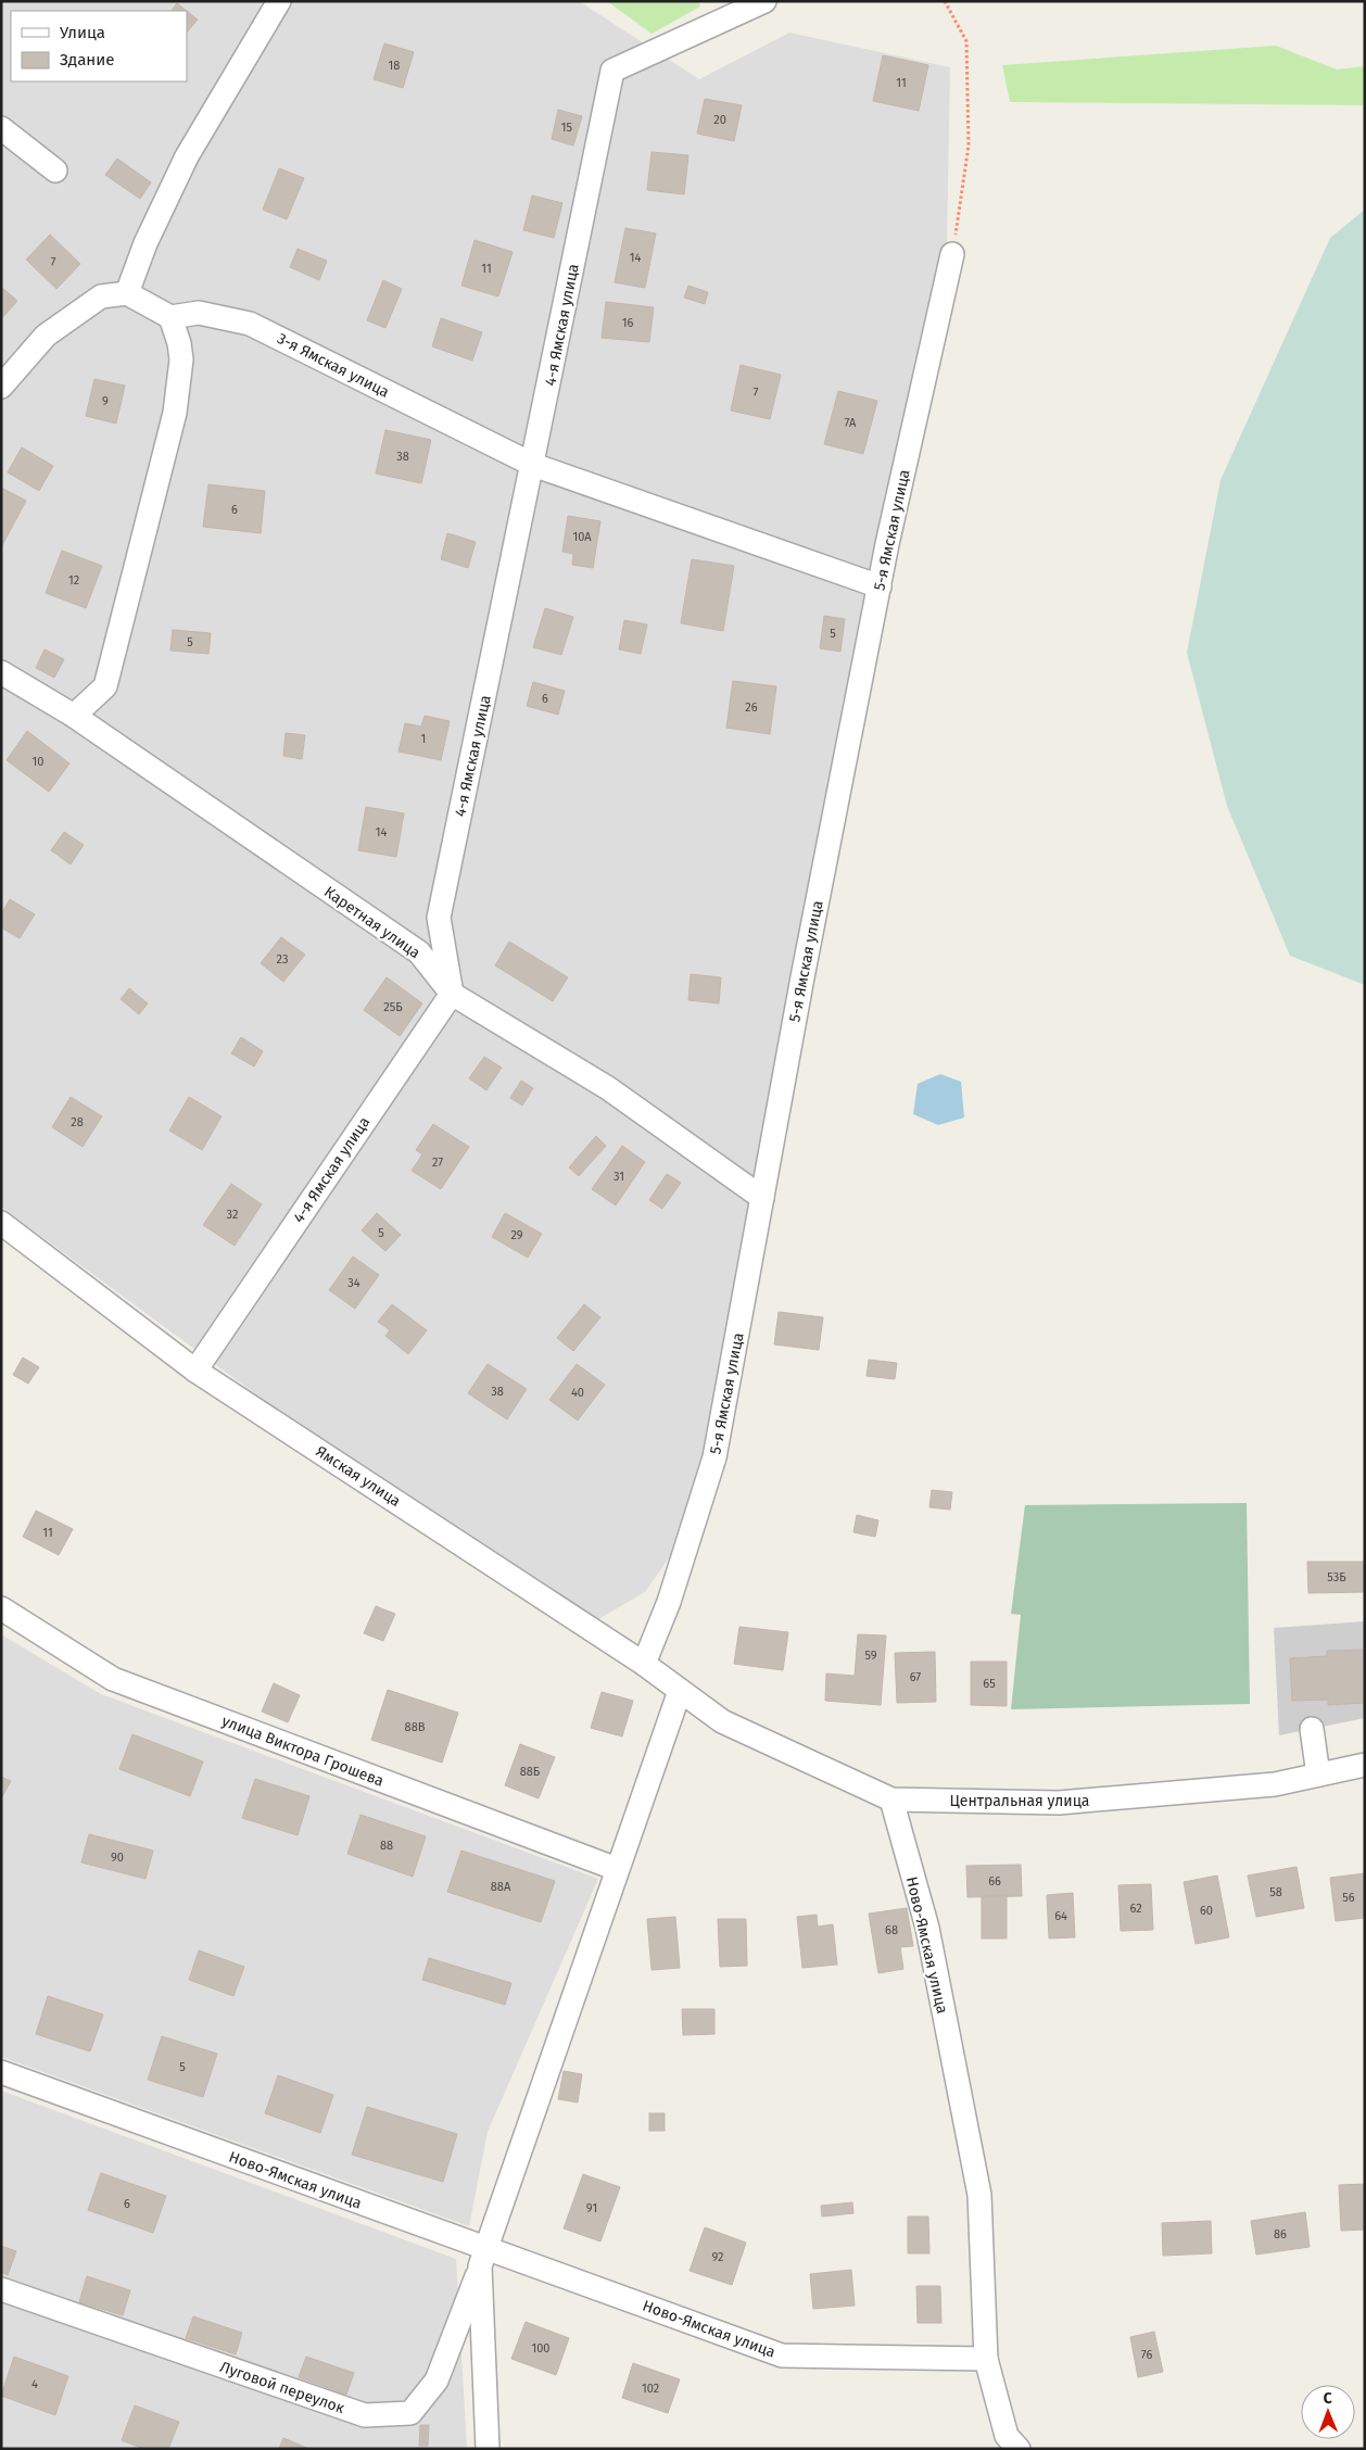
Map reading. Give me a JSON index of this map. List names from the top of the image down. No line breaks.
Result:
{"streets":{"street":["4-я Ямская улица","3-я Ямская улица","5-я Ямская улица","Каретная улица","Ямская улица","улица Виктора Грошева","Центральная улица","Ново-Ямская улица","Луговой переулок"]},"crossings":[["4-я Ямская улица","3-я Ямская улица"],["4-я Ямская улица","Каретная улица"],["4-я Ямская улица","Ямская улица"],["3-я Ямская улица","5-я Ямская улица"],["5-я Ямская улица","Каретная улица"],["5-я Ямская улица","Ямская улица"],["Ямская улица","Центральная улица"],["Ямская улица","Луговой переулок"],["улица Виктора Грошева","Луговой переулок"],["Центральная улица","Ново-Ямская улица"],["Ново-Ямская улица","Луговой переулок"]],"house_numbers":["18","11","20","15","14","7","11","16","7","9","7А","38","6","10А","12","5","5","6","26","1","10","14","23","25Б","28","27","31","32","5","29","34","38","40","11","53Б","59","67","65","88В","88Б","88","90","66","88А","58","56","62","60","64","68","5","6","91","86","92","100","76","4","102"],"legend":["Улица","Здание"],"north":"top"}
